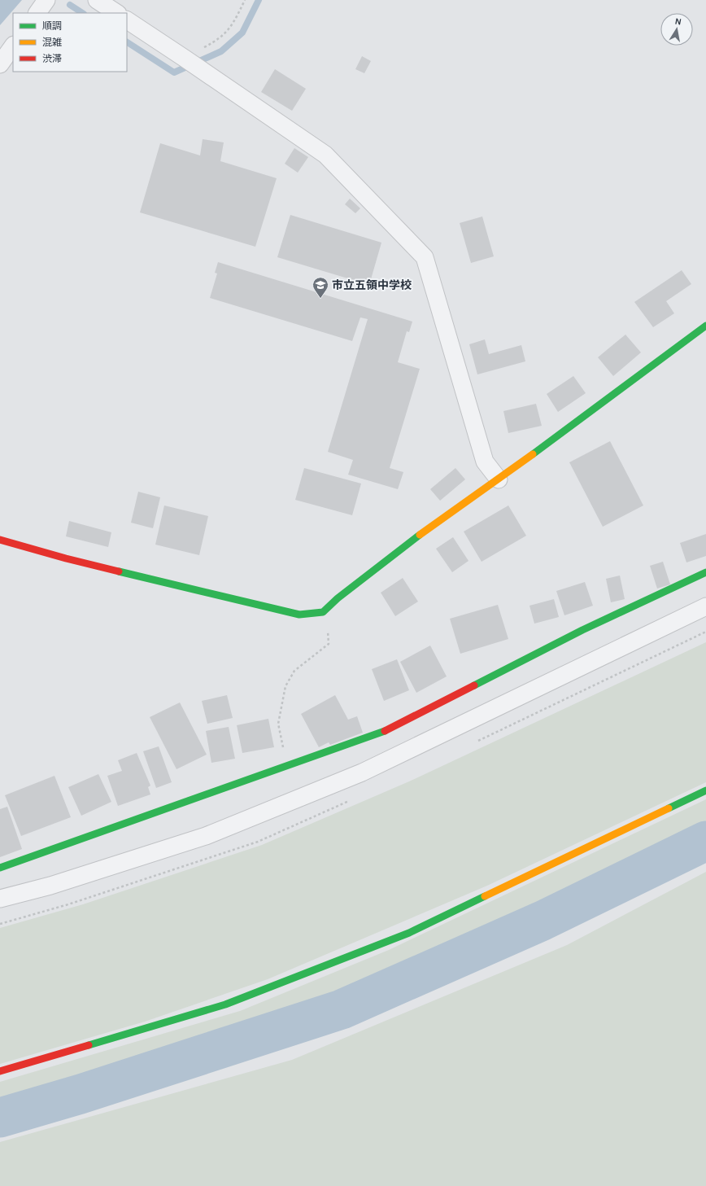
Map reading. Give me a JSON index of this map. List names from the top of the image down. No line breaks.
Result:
{"places":{"school or university":["市立五領中学校"]},"legend":["順調","混雑","渋滞"],"north":"top"}
